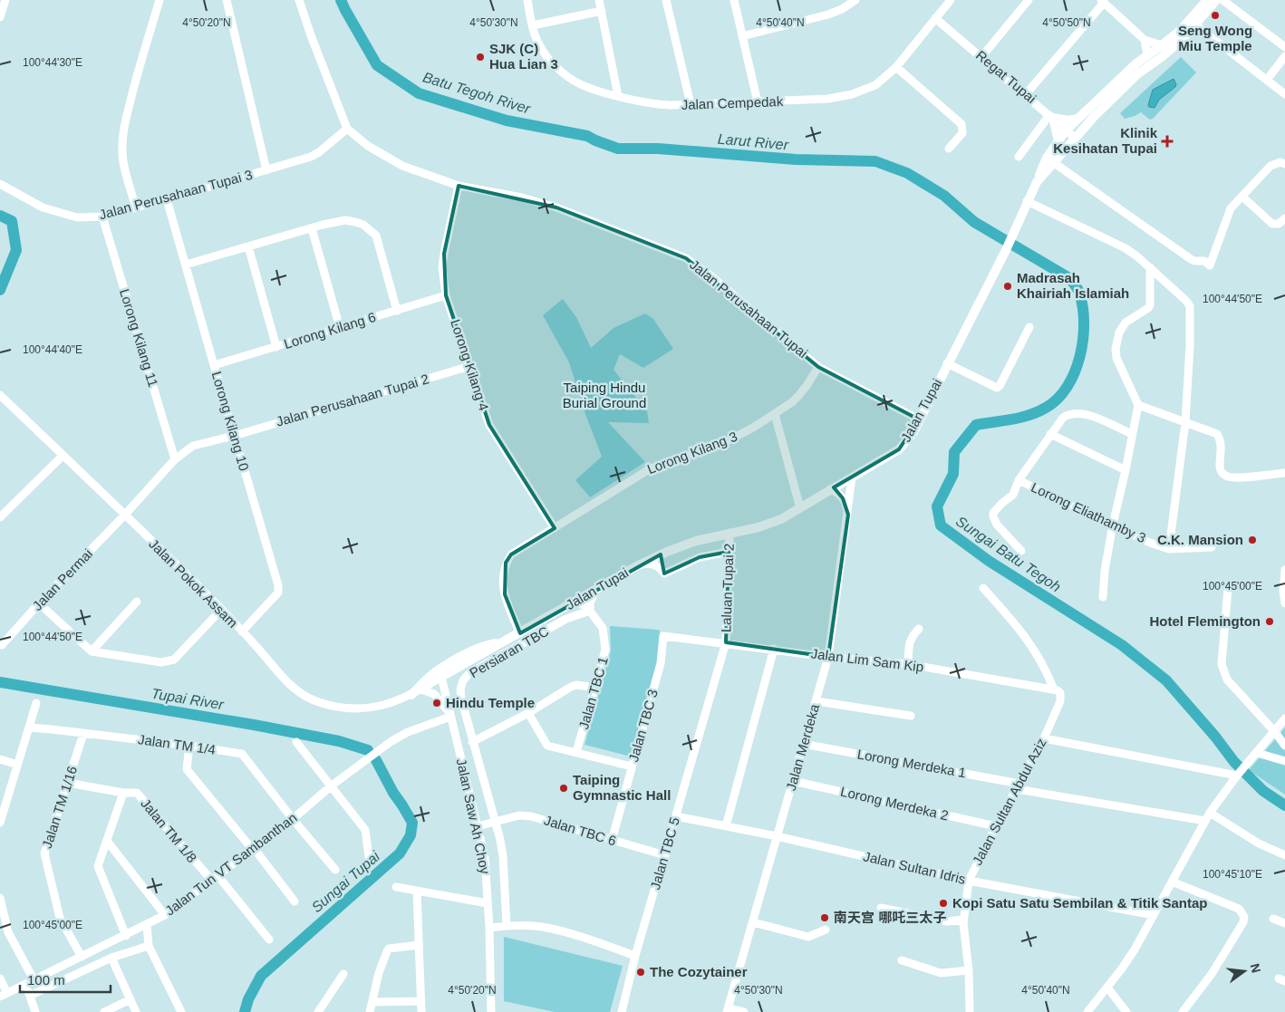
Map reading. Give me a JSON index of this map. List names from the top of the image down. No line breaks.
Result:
{"streets":{"main road":["Jalan Tupai"],"street":["Regat Tupai","Jalan Cempedak","Jalan Perusahaan Tupai 3","Jalan Perusahaan Tupai","Lorong Kilang 6","Lorong Kilang 11","Lorong Kilang 4","Jalan Perusahaan Tupai 2","Lorong Kilang 10","Lorong Kilang 3","Lorong Eliathamby 3","Jalan Permai","Jalan Pokok Assam","Laluan Tupai 2","Persiaran TBC","Jalan Lim Sam Kip","Jalan TBC 1","Jalan TBC 3","Jalan TM 1/4","Jalan Merdeka","Lorong Merdeka 1","Jalan Sultan Abdul Aziz","Lorong Merdeka 2","Jalan TM 1/16","Jalan Saw Ah Choy","Jalan TM 1/8","Jalan TBC 6","Jalan TBC 5","Jalan Tun VT Sambanthan","Jalan Sultan Idris"]},"crossings":[["Regat Tupai","Jalan Cempedak"],["Regat Tupai","Jalan Tupai"],["Jalan Perusahaan Tupai 3","Jalan Perusahaan Tupai"],["Jalan Perusahaan Tupai 3","Lorong Kilang 11"],["Jalan Perusahaan Tupai 3","Lorong Kilang 10"],["Jalan Perusahaan Tupai","Lorong Kilang 4"],["Jalan Perusahaan Tupai","Jalan Tupai"],["Jalan Perusahaan Tupai","Lorong Kilang 3"],["Lorong Kilang 6","Lorong Kilang 4"],["Lorong Kilang 6","Lorong Kilang 10"],["Lorong Kilang 11","Jalan Perusahaan Tupai 2"],["Lorong Kilang 11","Jalan Permai"],["Lorong Kilang 4","Jalan Perusahaan Tupai 2"],["Lorong Kilang 4","Lorong Kilang 3"],["Jalan Perusahaan Tupai 2","Lorong Kilang 10"],["Jalan Perusahaan Tupai 2","Jalan Permai"],["Jalan Tupai","Lorong Kilang 3"],["Jalan Tupai","Jalan Pokok Assam"],["Jalan Tupai","Laluan Tupai 2"],["Jalan Tupai","Jalan Merdeka"],["Jalan Tupai","Jalan Saw Ah Choy"],["Lorong Kilang 10","Jalan Pokok Assam"],["Jalan Permai","Jalan Pokok Assam"],["Laluan Tupai 2","Jalan Lim Sam Kip"],["Laluan Tupai 2","Jalan TBC 5"],["Persiaran TBC","Jalan TBC 1"],["Persiaran TBC","Jalan TBC 6"],["Jalan Lim Sam Kip","Jalan TBC 3"],["Jalan Lim Sam Kip","Jalan Merdeka"],["Jalan Lim Sam Kip","Jalan Sultan Abdul Aziz"],["Jalan Lim Sam Kip","Jalan TBC 5"],["Jalan TBC 3","Jalan TBC 6"],["Jalan TM 1/4","Jalan TM 1/16"],["Jalan TM 1/4","Jalan Tun VT Sambanthan"],["Jalan Merdeka","Lorong Merdeka 1"],["Jalan Merdeka","Lorong Merdeka 2"],["Jalan Merdeka","Jalan Sultan Idris"],["Lorong Merdeka 1","Jalan Sultan Abdul Aziz"],["Jalan Sultan Abdul Aziz","Lorong Merdeka 2"],["Jalan Sultan Abdul Aziz","Jalan Sultan Idris"],["Jalan TM 1/16","Jalan TM 1/8"],["Jalan TM 1/16","Jalan Tun VT Sambanthan"],["Jalan Saw Ah Choy","Jalan TBC 6"],["Jalan Saw Ah Choy","Jalan Tun VT Sambanthan"],["Jalan TM 1/8","Jalan Tun VT Sambanthan"],["Jalan TBC 6","Jalan TBC 5"],["Jalan TBC 5","Jalan Sultan Idris"]],"water":["Batu Tegoh River","Larut River","Sungai Batu Tegoh","Tupai River","Sungai Tupai"],"parks":["Taiping Hindu Burial Ground"],"places":{"other":["Seng Wong Miu Temple","SJK (C) Hua Lian 3","Madrasah Khairiah Islamiah","C.K. Mansion","Hotel Flemington","Hindu Temple","Taiping Gymnastic Hall","Kopi Satu Satu Sembilan & Titik Santap","南天宫 哪吒三太子","The Cozytainer"],"health":["Klinik Kesihatan Tupai"]},"scale_bar":"100 m","north":"right","coordinates":["4°50'20\"N","4°50'30\"N","4°50'40\"N","4°50'50\"N","100°44'30\"E","100°44'50\"E","100°44'40\"E","100°45'00\"E","100°45'10\"E"]}
